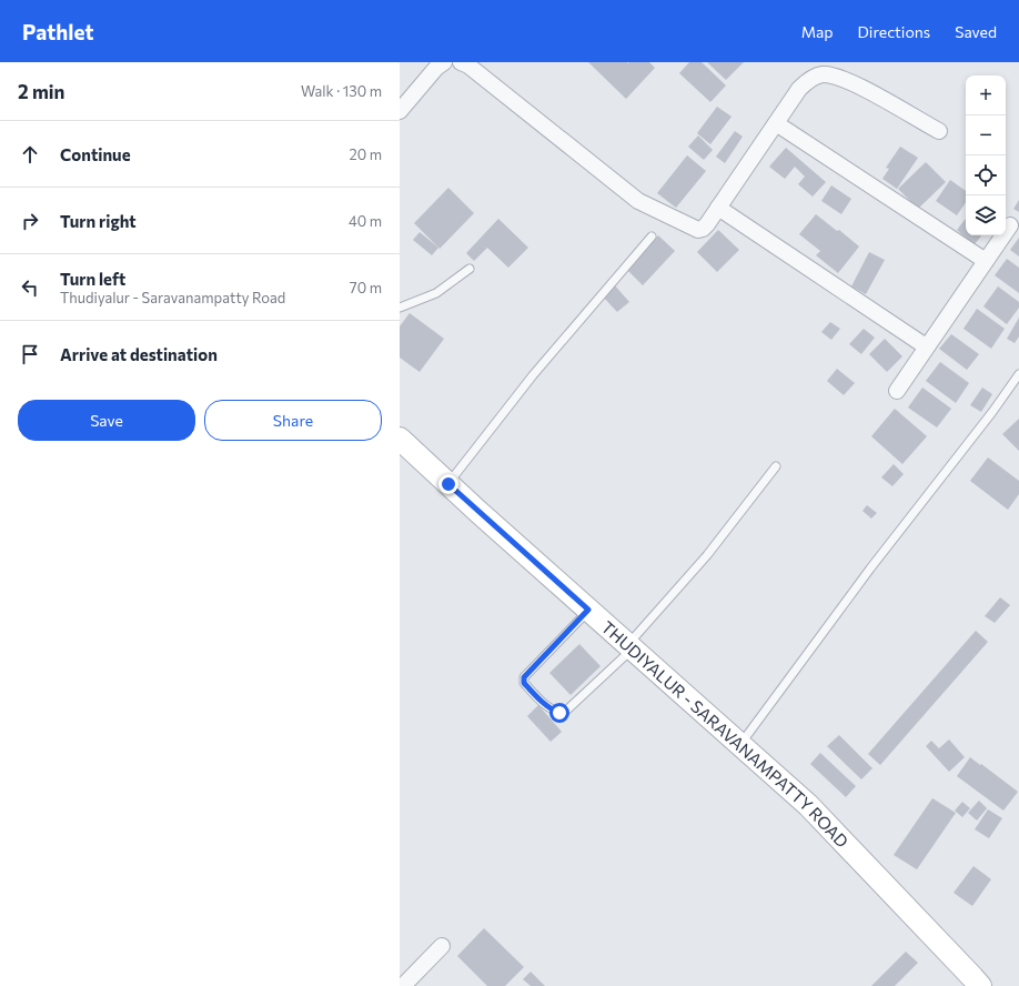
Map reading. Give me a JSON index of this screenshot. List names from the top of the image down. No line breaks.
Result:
{"streets":{"main road":["THUDIYALUR - SARAVANAMPATTY ROAD"]},"page":{"header":"Pathlet","nav":["Map","Directions","Saved"],"heading":["2 min","Walk · 130 m"],"map_buttons":["+","−"],"list":[["Continue","20 m"],["Turn right","40 m"],["Turn left","Thudiyalur - Saravanampatty Road","70 m"],"Arrive at destination"],"buttons":["Save","Share"]}}
